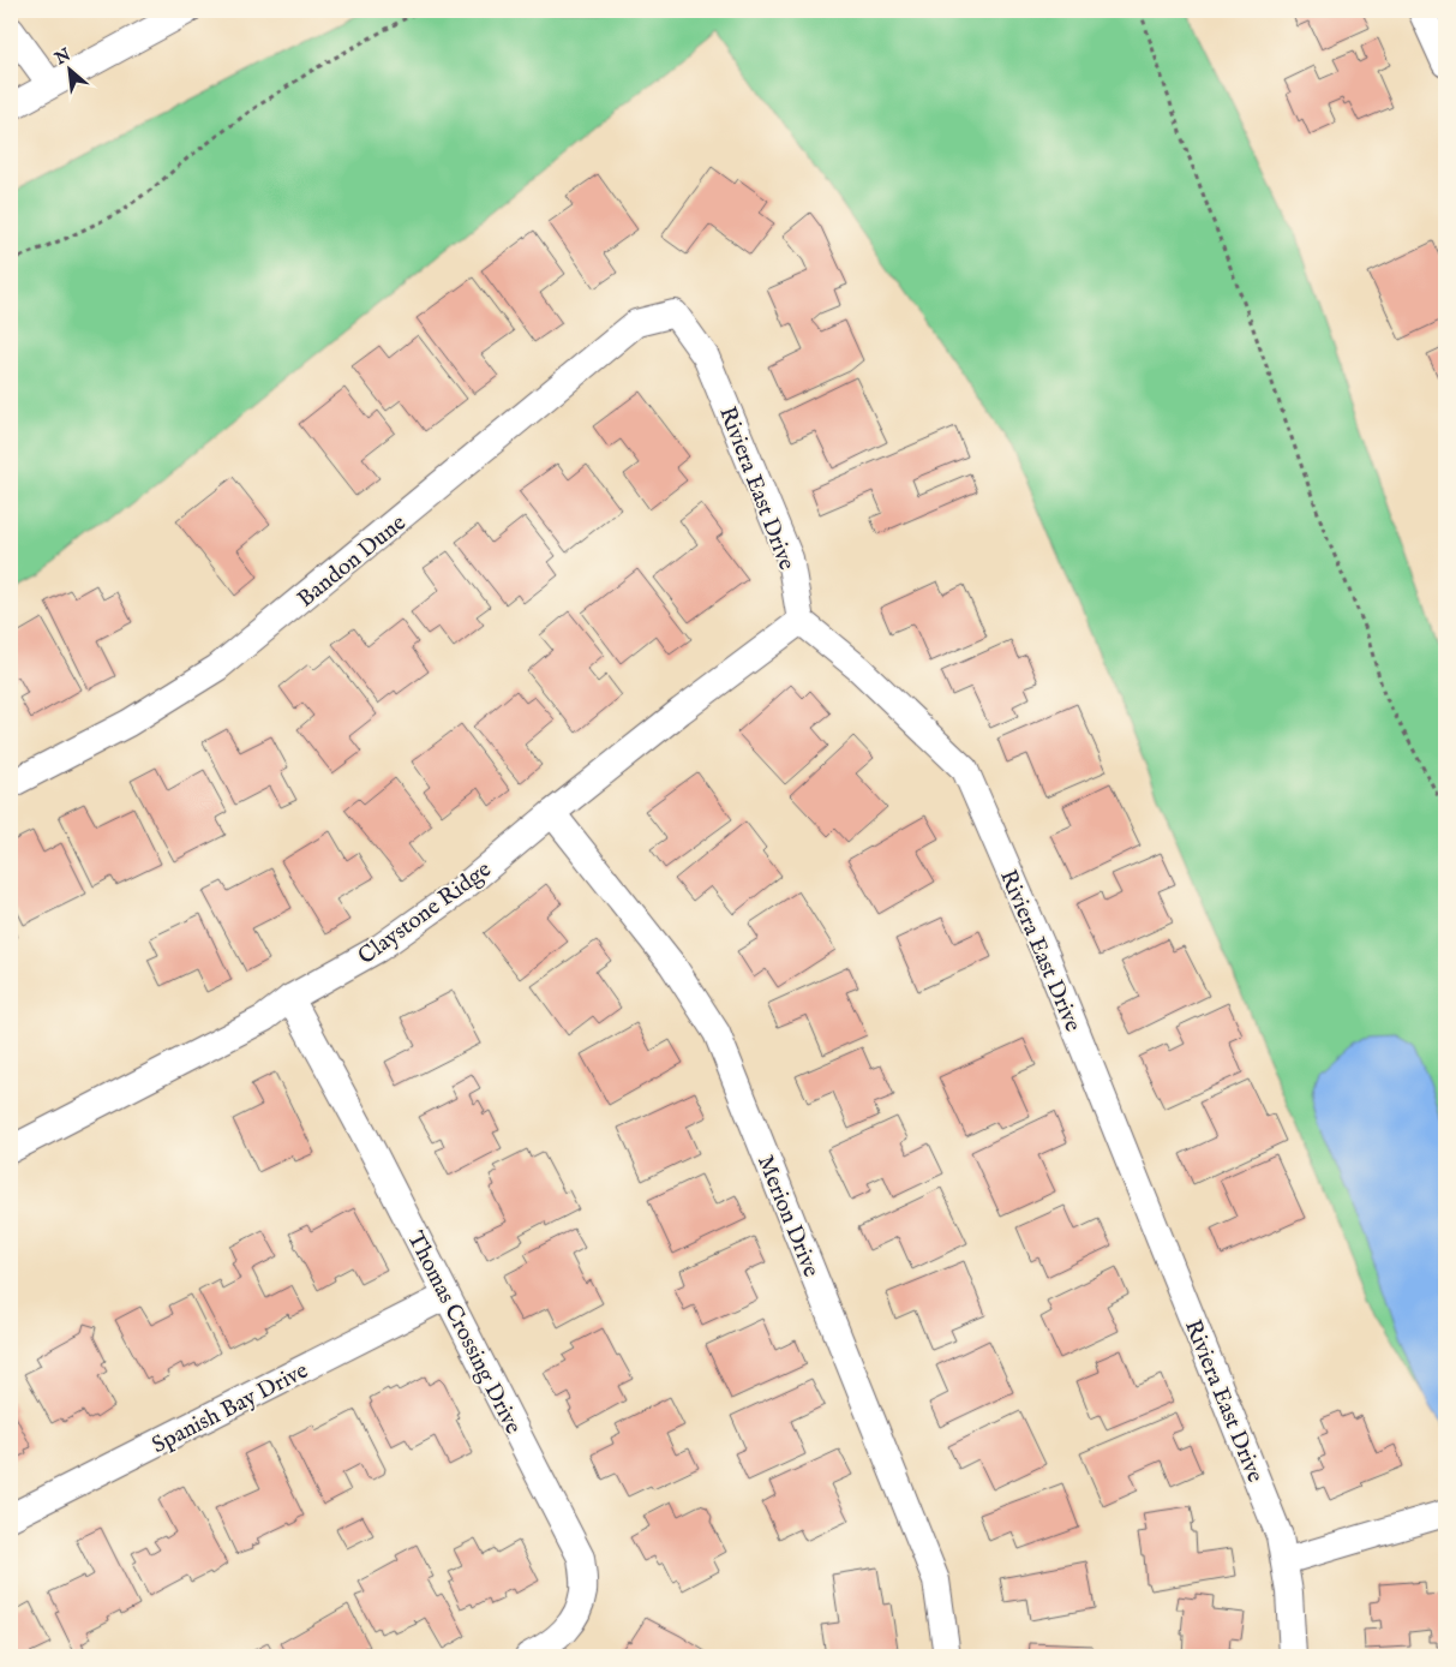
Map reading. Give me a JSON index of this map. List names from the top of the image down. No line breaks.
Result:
{"streets":{"street":["Riviera East Drive","Bandon Dune","Claystone Ridge","Merion Drive","Thomas Crossing Drive","Spanish Bay Drive"]},"crossings":[["Riviera East Drive","Bandon Dune"],["Riviera East Drive","Claystone Ridge"],["Claystone Ridge","Merion Drive"],["Claystone Ridge","Thomas Crossing Drive"],["Thomas Crossing Drive","Spanish Bay Drive"]],"north":"top left"}
